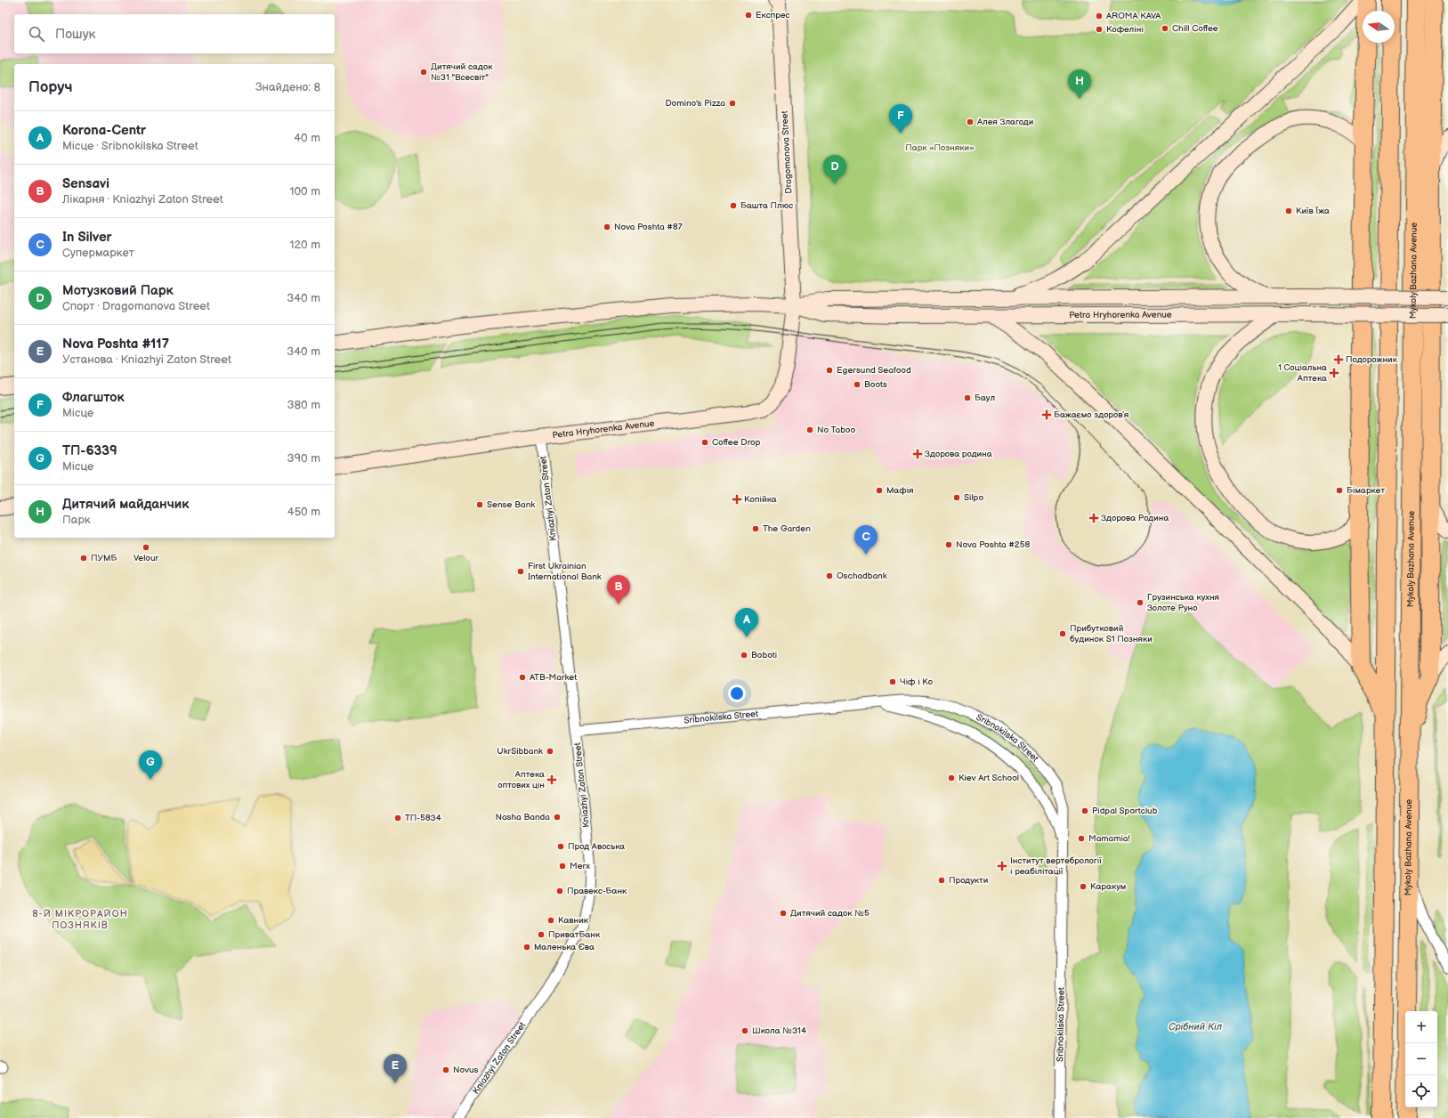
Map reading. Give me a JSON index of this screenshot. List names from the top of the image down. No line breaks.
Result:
{"streets":{"highway":["Mykoly Bazhana Avenue"],"main road":["Dragomanova Street","Petra Hryhorenka Avenue"],"street":["Kniazhyi Zaton Street","Sribnokilska Street"]},"crossings":[["Dragomanova Street","Petra Hryhorenka Avenue"],["Petra Hryhorenka Avenue","Kniazhyi Zaton Street"],["Kniazhyi Zaton Street","Sribnokilska Street"]],"districts":["8-Й МІКРОРАЙОН ПОЗНЯКІВ"],"water":["Срібний Кіл"],"parks":["Парк «Позняки»"],"places":{"other":["Експрес","AROMA KAVA","Chill Coffee","Кофеліні","Дитячий садок №31 \"Всесвіт\"","Domino's Pizza","Алея Злагоди","Башта Плюс","Київ Їжа","Nova Poshta #87","Egersund Seafood","Boots","Баул","No Taboo","Coffee Drop","Мафія","Бімаркет","Silpo","Sense Bank","The Garden","Nova Poshta #258","Velour","ПУМБ","First Ukrainian International Bank","Oschadbank","Грузинська кухня Золоте Руно","Прибутковий будинок S1 Позняки","Boboti","ATB-Market","Чіф і Ко","UkrSibbank","Kiev Art School","Pidpal Sportclub","Nasha Banda","ТП-5834","Mamamia!","Прод Авоська","Merx","Продукти","Каракум","Правекс-Банк","Дитячий садок №5","Кавник","ПриватБанк","Маленька Єва","Школа №314","Novus"],"health":["Подорожник","1 Соціальна Аптека","Бажаємо здоровʼя","Здорова родина","Копійка","Здорова Родина","Аптека оптових цін","Інститут вертебрології і реабілітації"]},"north":"left","page":{"search":"Пошук","heading":["Поруч","Знайдено: 8"],"pins":["H","F","D","C","B","A","G","E"],"list":[{"mark":"A","name":"Korona-Centr","note":"Місце · Sribnokilska Street","value":"40 m"},{"mark":"B","name":"Sensavi","note":"Лікарня · Kniazhyi Zaton Street","value":"100 m"},{"mark":"C","name":"In Silver","note":"Супермаркет","value":"120 m"},{"mark":"D","name":"Мотузковий Парк","note":"Спорт · Dragomanova Street","value":"340 m"},{"mark":"E","name":"Nova Poshta #117","note":"Установа · Kniazhyi Zaton Street","value":"340 m"},{"mark":"F","name":"Флагшток","note":"Місце","value":"380 m"},{"mark":"G","name":"ТП-6339","note":"Місце","value":"390 m"},{"mark":"H","name":"Дитячий майданчик","note":"Парк","value":"450 m"}],"map_buttons":["+","−"]}}
